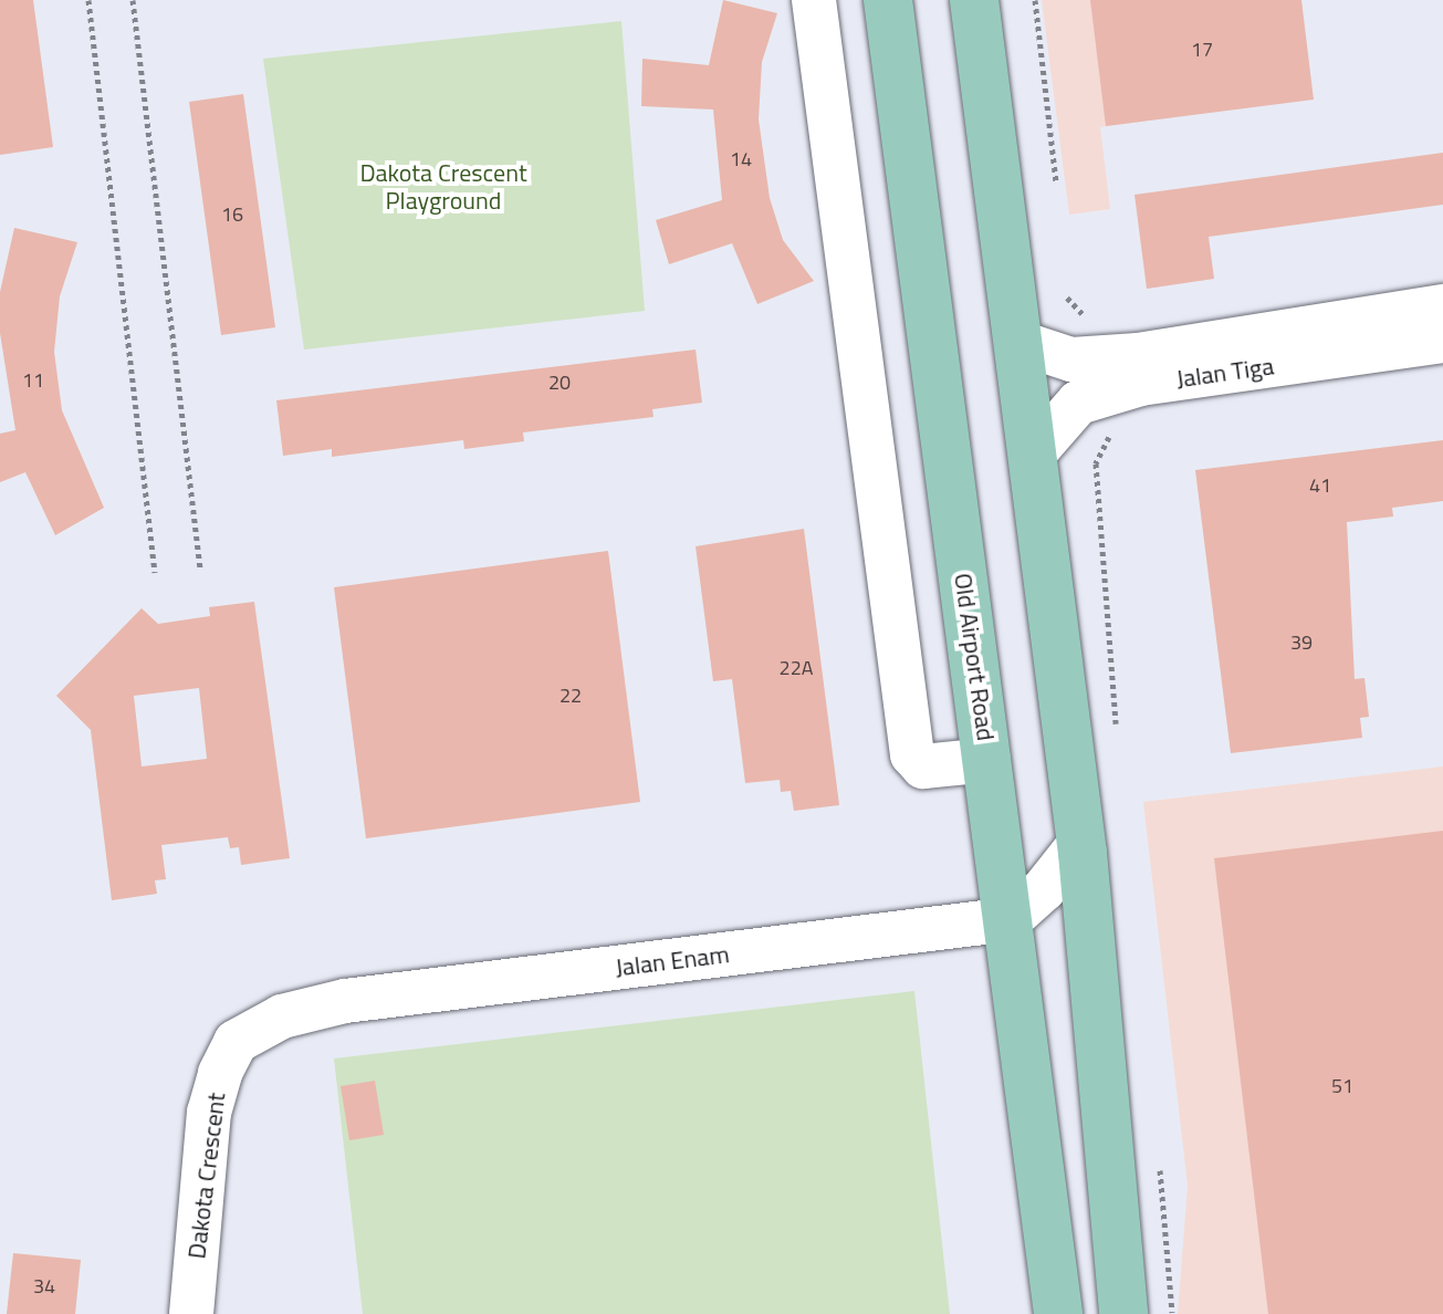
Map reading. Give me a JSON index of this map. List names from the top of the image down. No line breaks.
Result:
{"streets":{"main road":["Old Airport Road"],"street":["Jalan Tiga","Jalan Enam","Dakota Crescent"]},"crossings":[["Old Airport Road","Jalan Enam"],["Jalan Enam","Dakota Crescent"]],"parks":["Dakota Crescent Playground"],"house_numbers":["17","14","16","11","20","41","39","22A","22","51","34"]}
